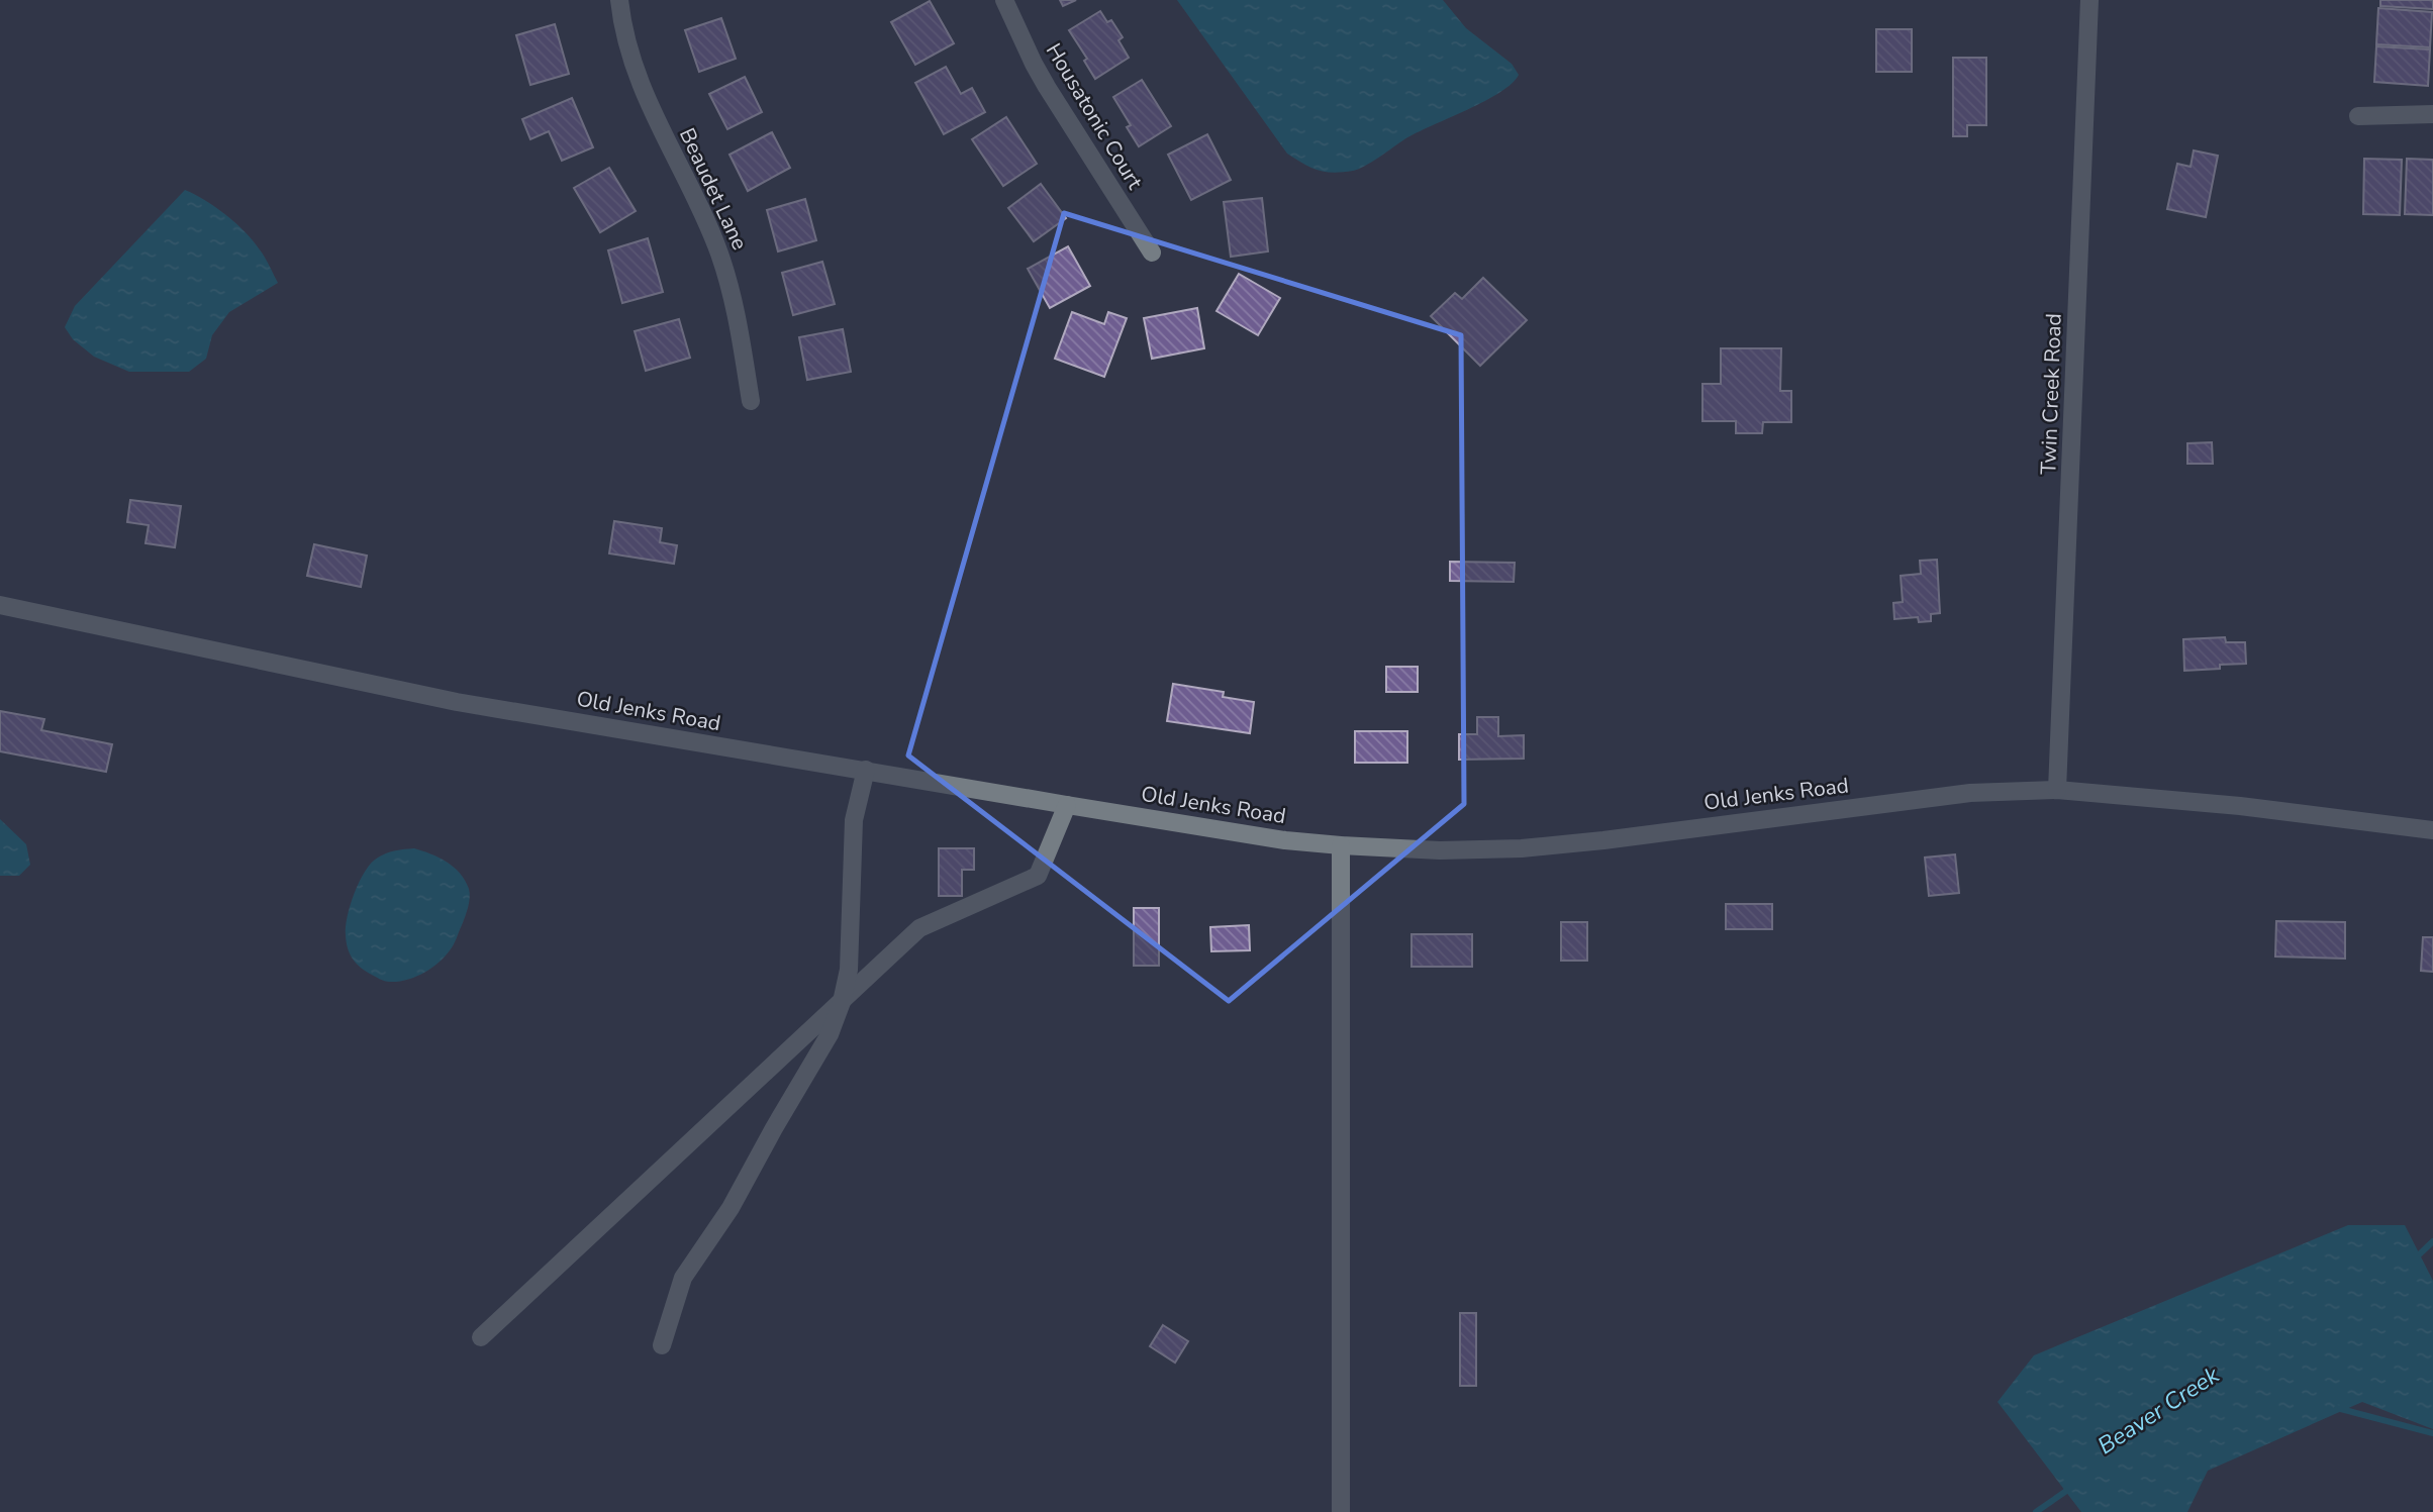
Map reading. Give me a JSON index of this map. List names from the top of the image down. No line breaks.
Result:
{"streets":{"street":["Housatonic Court","Beaudet Lane","Twin Creek Road","Old Jenks Road"]},"crossings":[["Twin Creek Road","Old Jenks Road"]],"water":["Beaver Creek"]}
